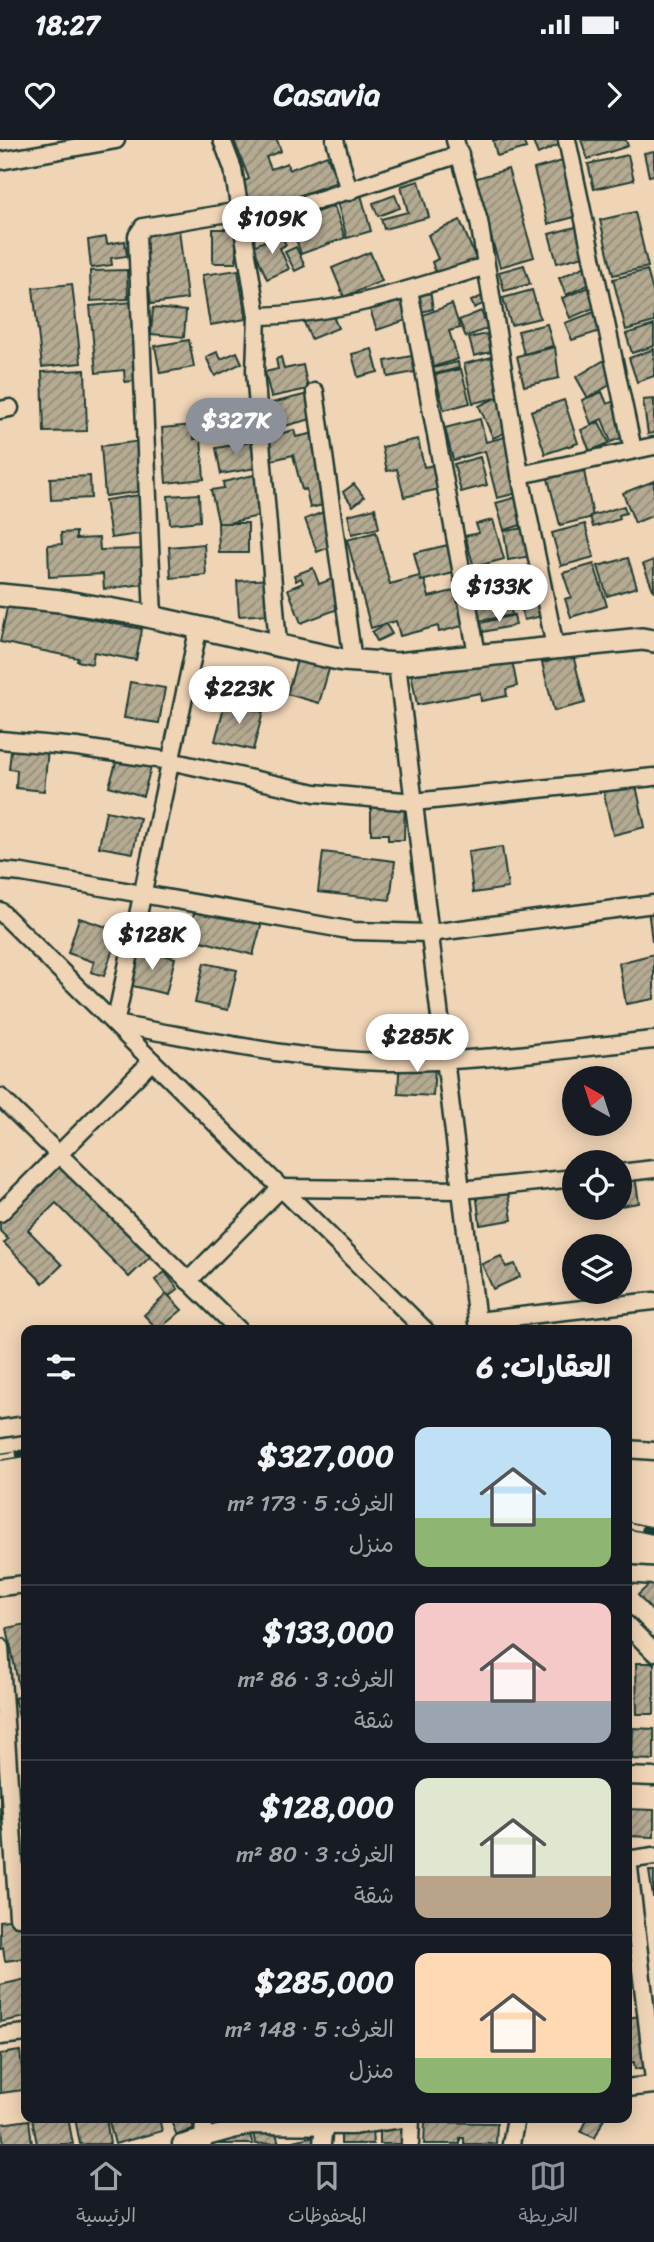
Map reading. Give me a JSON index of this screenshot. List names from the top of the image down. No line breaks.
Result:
{"north":"top left","page":{"status":"18:27","header":"Casavia","price":["$109K","$327K","$133K","$223K","$128K","$285K"],"heading":"العقارات: 6","list":[{"name":"$327,000","note":"الغرف: 5 · 173 m² · منزل"},{"name":"$133,000","note":"الغرف: 3 · 86 m² · شقة"},{"name":"$128,000","note":"الغرف: 3 · 80 m² · شقة"},{"name":"$285,000","note":"الغرف: 5 · 148 m² · منزل"}],"tabs":["الخريطة","المحفوظات","الرئيسية"]}}
